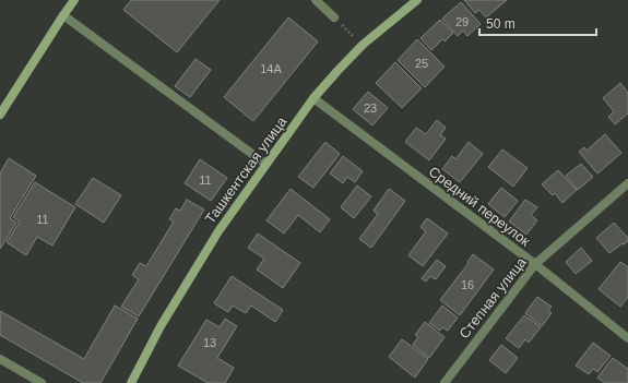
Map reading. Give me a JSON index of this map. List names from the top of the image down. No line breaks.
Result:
{"streets":{"street":["Ташкентская улица","Средний переулок","Степная улица"]},"crossings":[["Ташкентская улица","Средний переулок"],["Средний переулок","Степная улица"]],"house_numbers":["29","25","14А","23","11","11","16","13"],"scale_bar":"50 m"}
